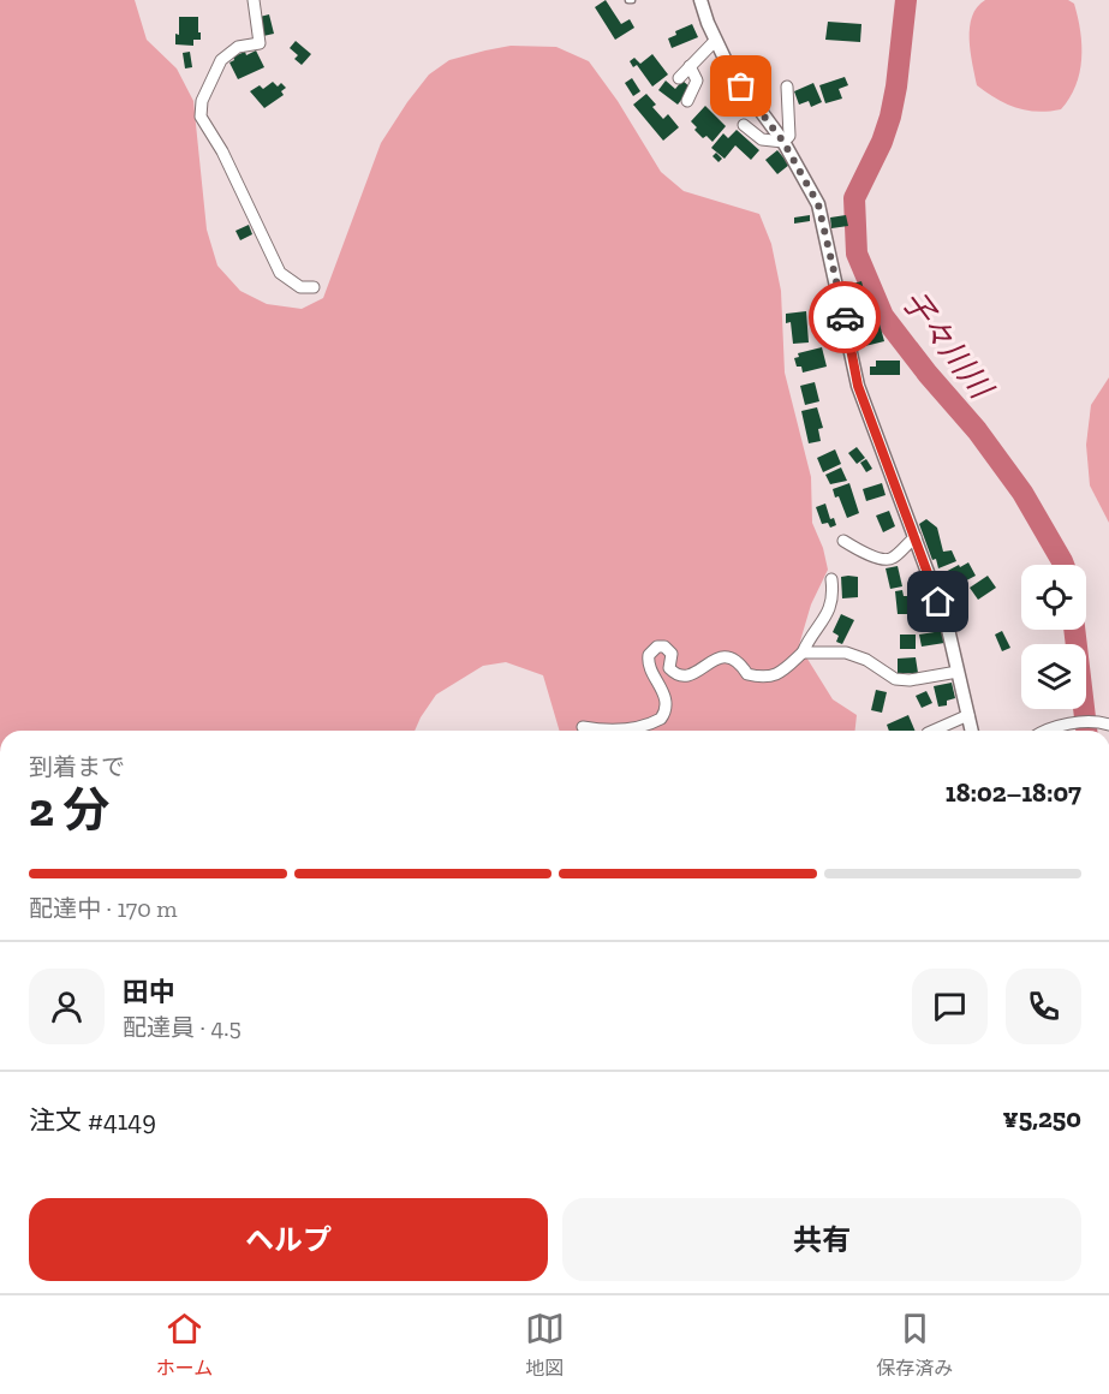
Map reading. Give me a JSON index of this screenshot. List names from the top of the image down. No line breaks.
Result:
{"water":["子々川川"],"page":{"heading":["2 分","到着まで","18:02–18:07"],"panel":["田中","配達員 · 4.5","注文 #4149","¥5,250"],"bar":"配達中 · 170 m","buttons":["ヘルプ","共有"],"tabs":["ホーム","地図","保存済み"]}}
